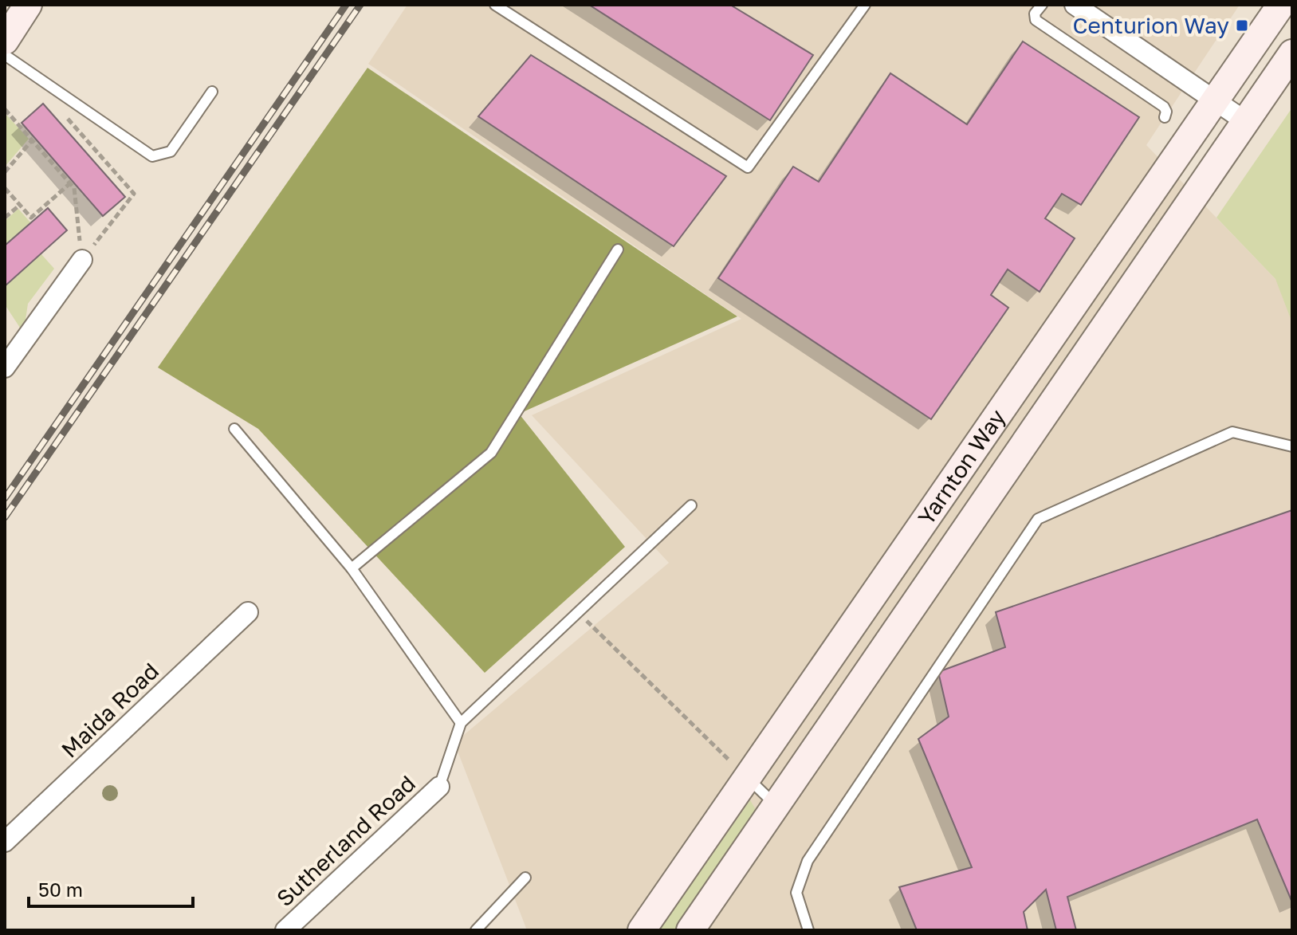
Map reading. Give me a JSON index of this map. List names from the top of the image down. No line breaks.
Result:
{"streets":{"street":["Yarnton Way","Maida Road","Sutherland Road"]},"places":{"transit":["Centurion Way"]},"scale_bar":"50 m"}
